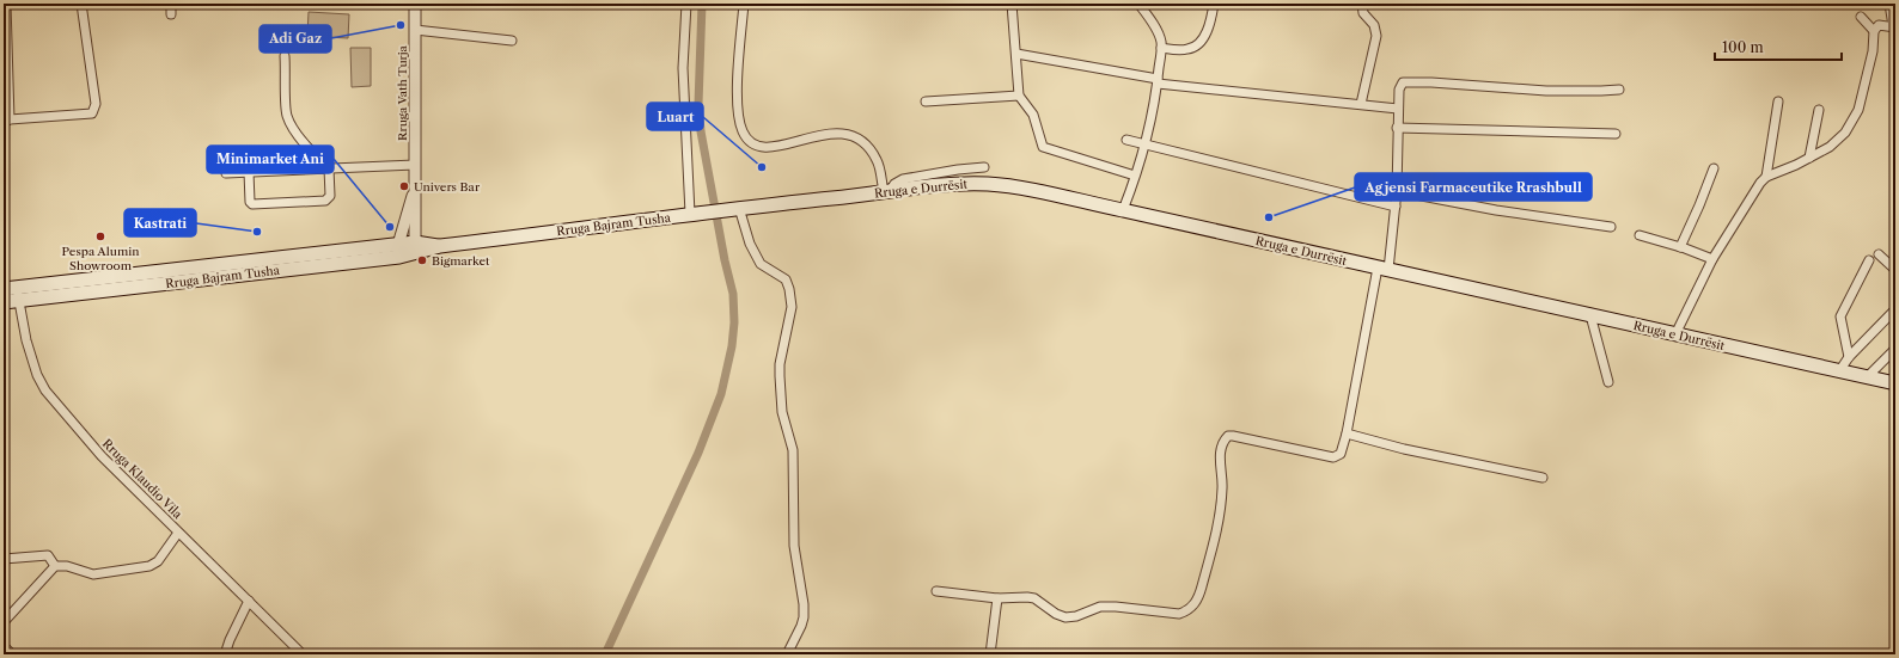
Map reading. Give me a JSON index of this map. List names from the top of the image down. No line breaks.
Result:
{"streets":{"main road":["Rruga e Durrësit","Rruga Bajram Tusha"],"street":["Rruga Vath Turja","Rruga Klaudio Vila"]},"crossings":[["Rruga Vath Turja","Rruga Bajram Tusha"],["Rruga e Durrësit","Rruga Bajram Tusha"],["Rruga Bajram Tusha","Rruga Klaudio Vila"]],"places":["Adi Gaz","Luart","Univers Bar","Agjensi Farmaceutike Rrashbull","Minimarket Ani","Kastrati","Pespa Alumin Showroom","Bigmarket"],"scale_bar":"100 m"}
